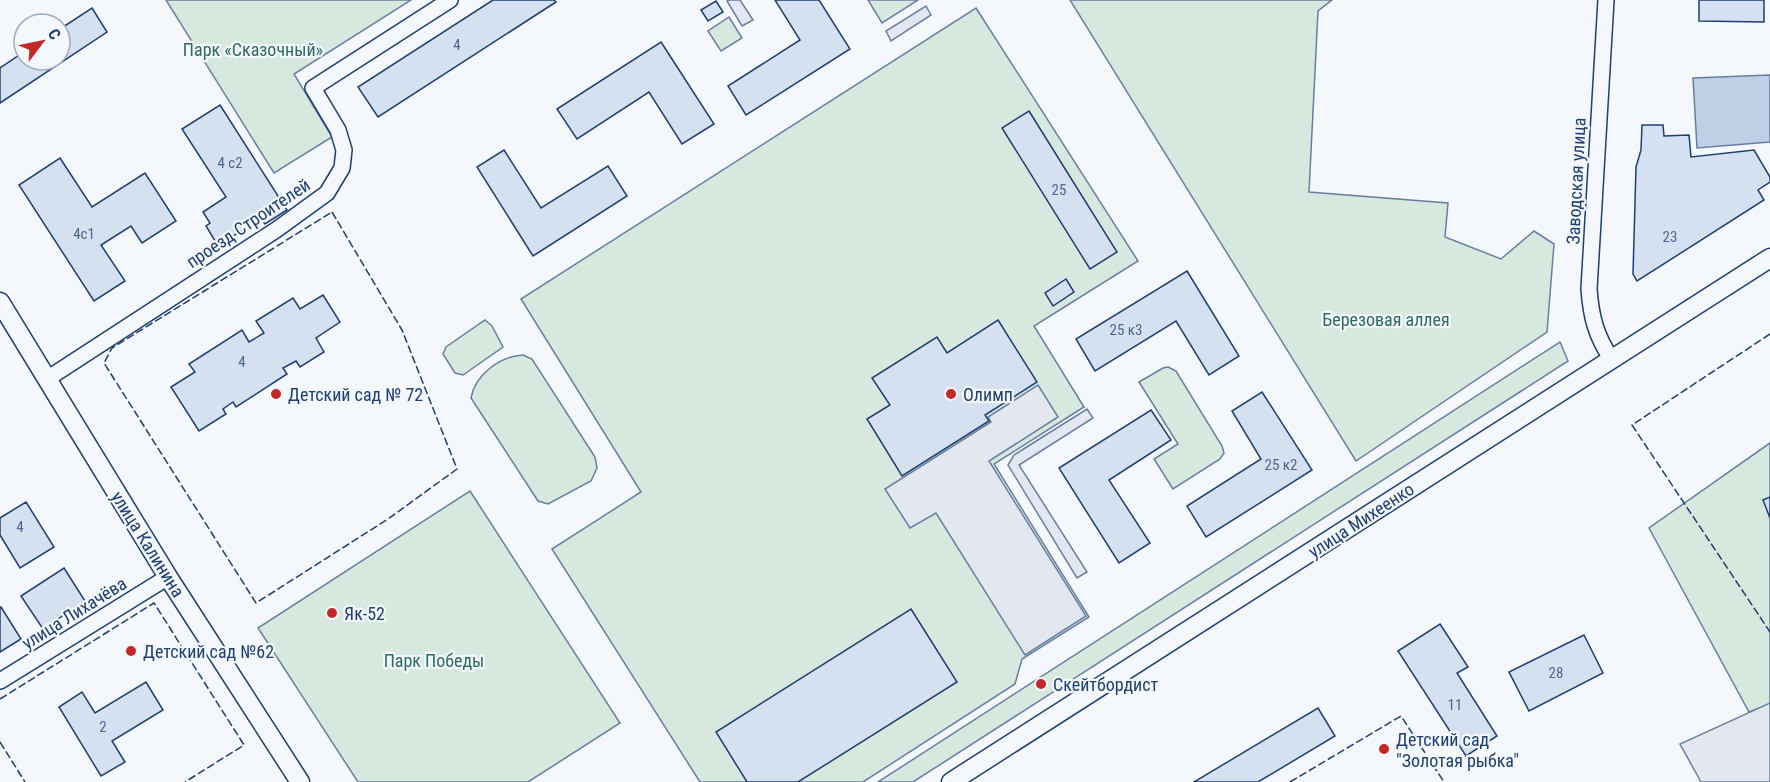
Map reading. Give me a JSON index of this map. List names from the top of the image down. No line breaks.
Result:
{"streets":{"street":["Заводская улица","проезд Строителей","улица Михеенко","улица Калинина","улица Лихачёва"]},"crossings":[["Заводская улица","улица Михеенко"],["проезд Строителей","улица Калинина"],["улица Калинина","улица Лихачёва"]],"parks":["Парк «Сказочный»","Березовая аллея","Парк Победы"],"places":["Детский сад № 72","Олимп","Як-52","Детский сад №62","Скейтбордист","Детский сад \"Золотая рыбка\""],"house_numbers":["4","4 с2","25","4с1","23","25 к3","4","25 к2","4","28","11","2"],"north":"top right"}
